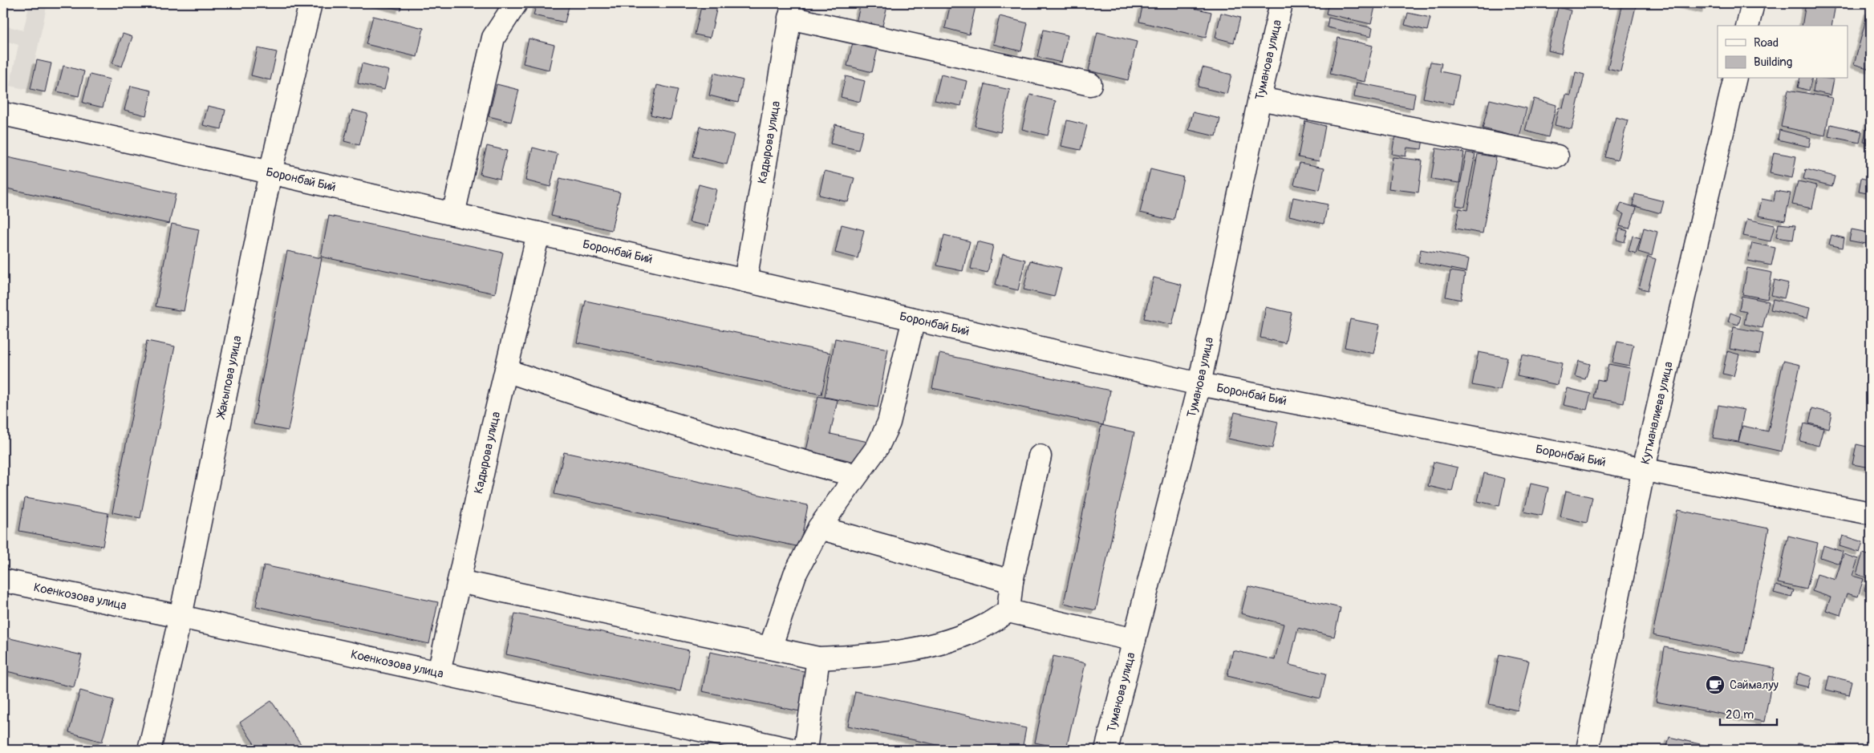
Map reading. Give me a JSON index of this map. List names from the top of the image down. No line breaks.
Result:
{"streets":{"street":["Туманова улица","Кадырова улица","Боронбай Бий","Жакыпова улица","Кутманалиева улица","Коенкозова улица"]},"crossings":[["Туманова улица","Боронбай Бий"],["Кадырова улица","Боронбай Бий"],["Кадырова улица","Коенкозова улица"],["Боронбай Бий","Жакыпова улица"],["Боронбай Бий","Кутманалиева улица"],["Жакыпова улица","Коенкозова улица"]],"places":{"cafe":["Саймалуу"]},"legend":["Road","Building"],"scale_bar":"20 m"}
